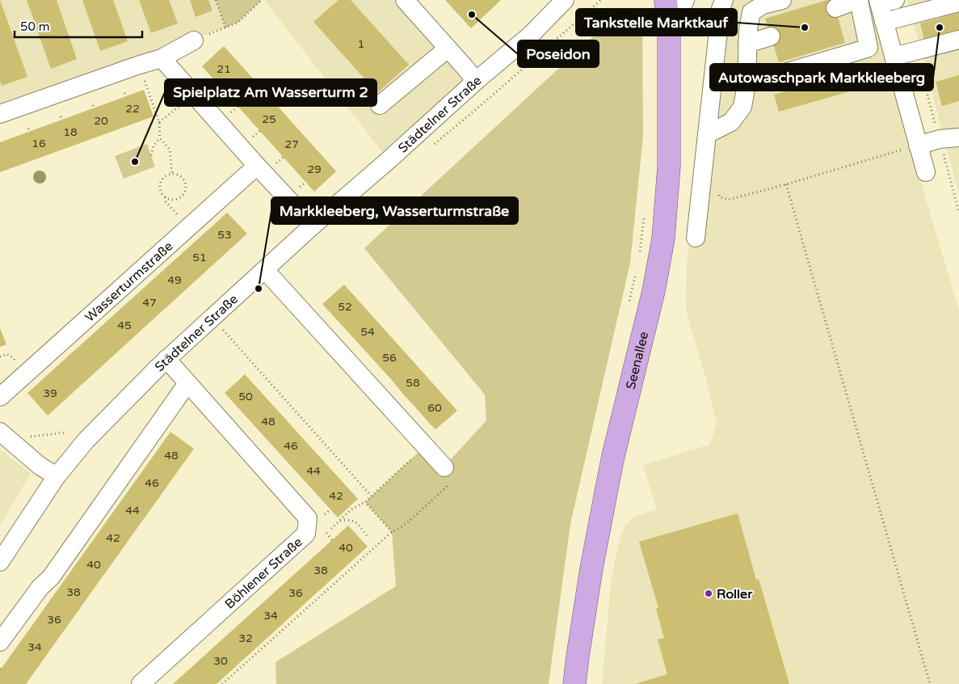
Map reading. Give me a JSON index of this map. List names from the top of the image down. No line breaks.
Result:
{"streets":{"main road":["Seenallee"],"street":["Städtelner Straße","Wasserturmstraße","Böhlener Straße"]},"crossings":[["Städtelner Straße","Böhlener Straße"]],"places":["Poseidon","Tankstelle Marktkauf","Autowaschpark Markkleeberg","Spielplatz Am Wasserturm 2","Markkleeberg, Wasserturmstraße","Roller"],"house_numbers":["1","21","22","25","20","18","16","27","29","53","51","49","47","52","45","54","56","58","39","50","60","48","46","48","44","46","42","44","42","40","40","38","38","36","34","36","32","34","30"],"scale_bar":"50 m"}
